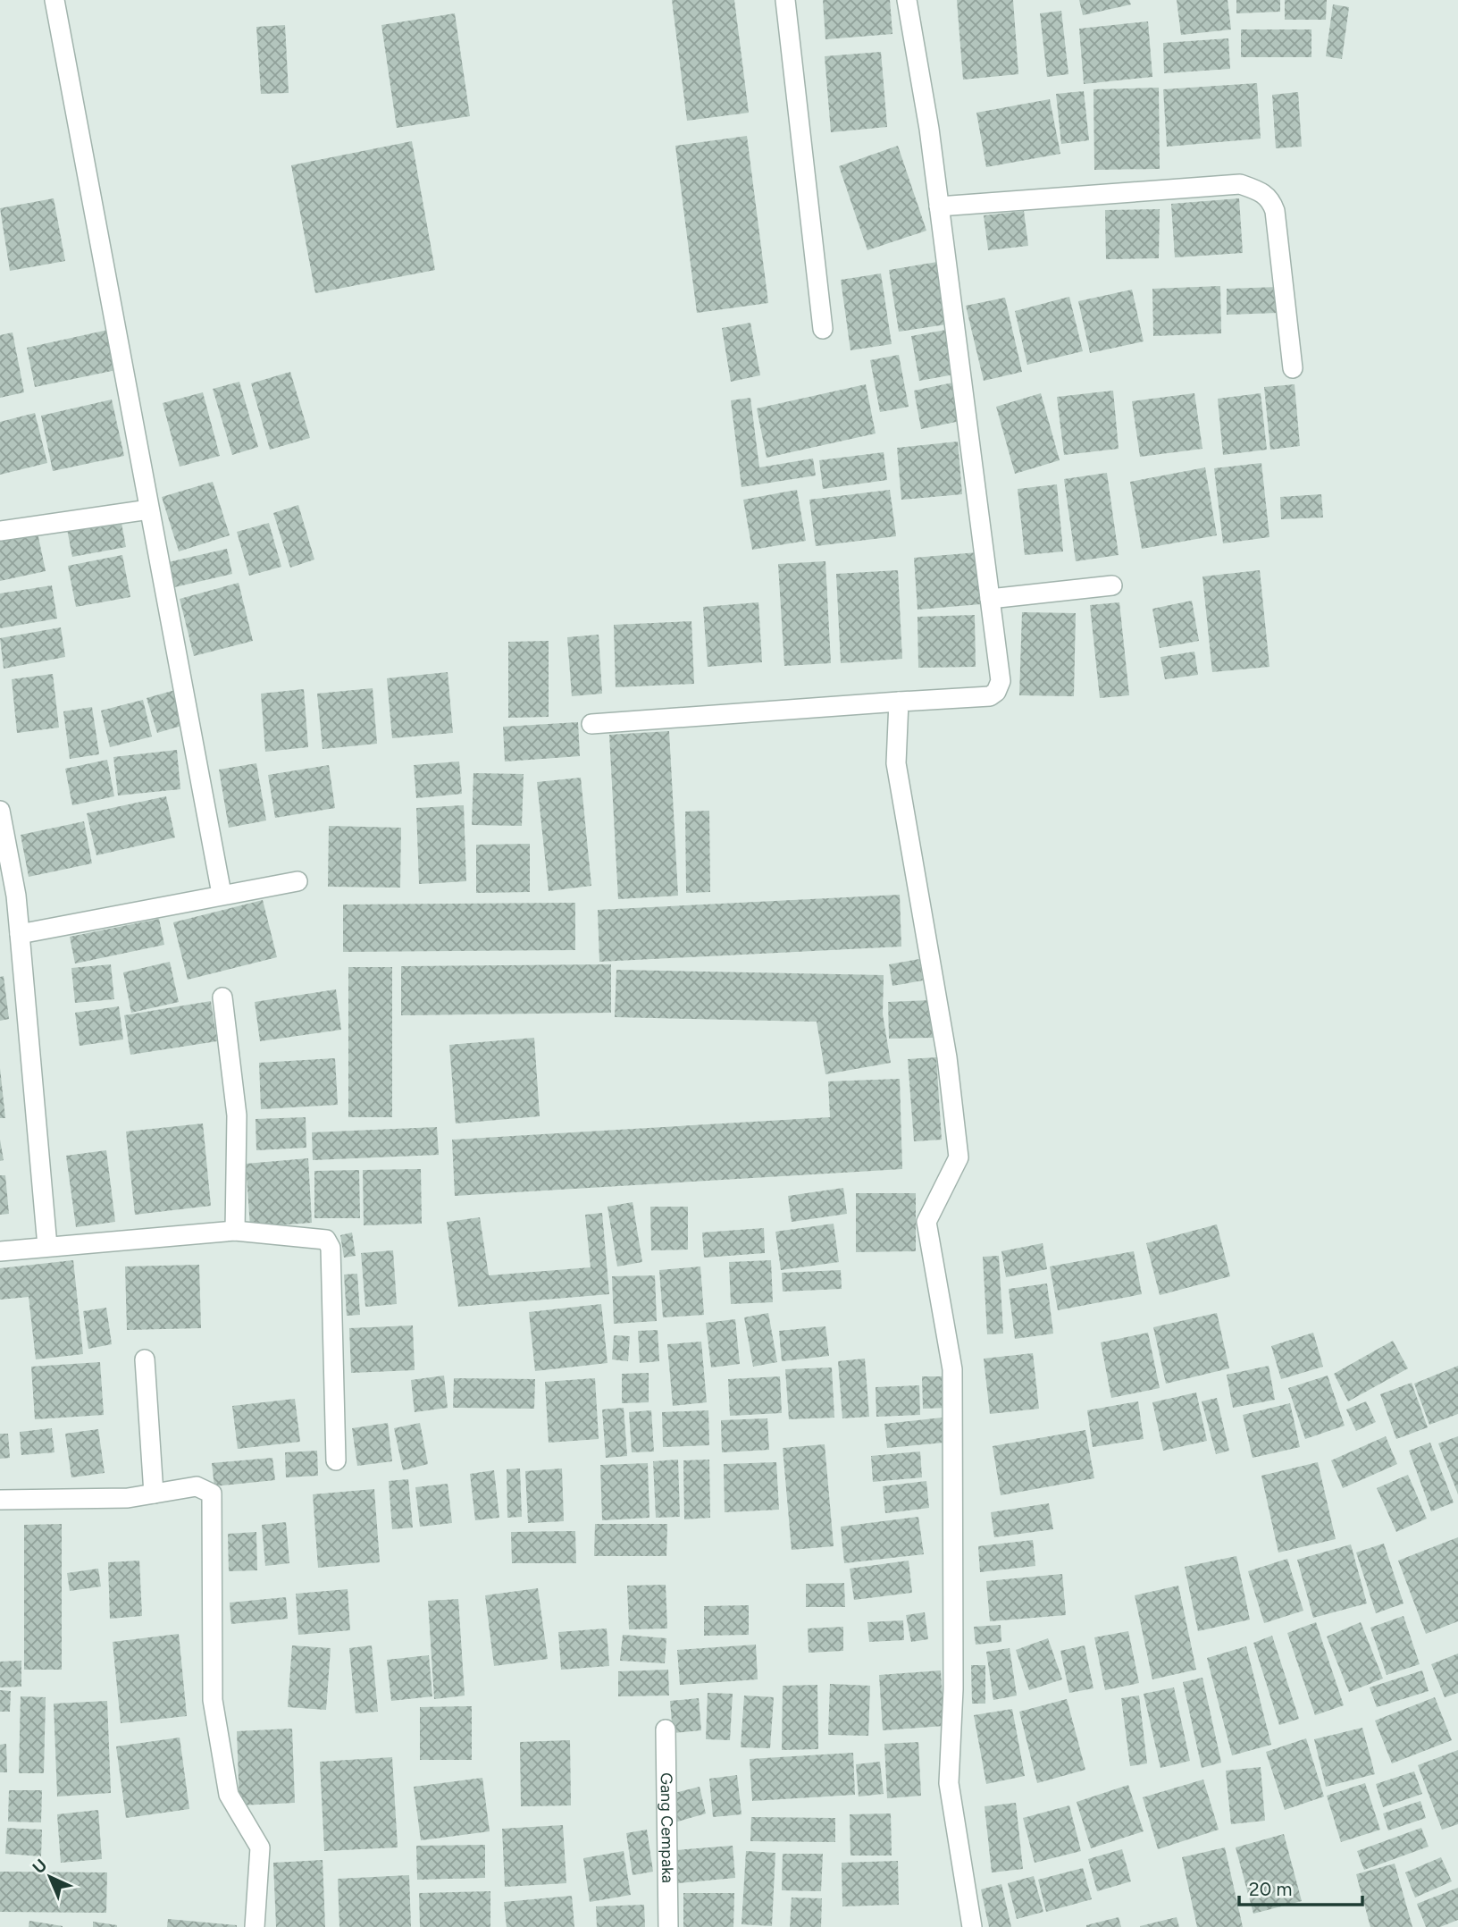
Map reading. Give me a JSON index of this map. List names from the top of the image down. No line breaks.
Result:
{"streets":{"street":["Gang Cempaka"]},"scale_bar":"20 m","north":"top left"}
